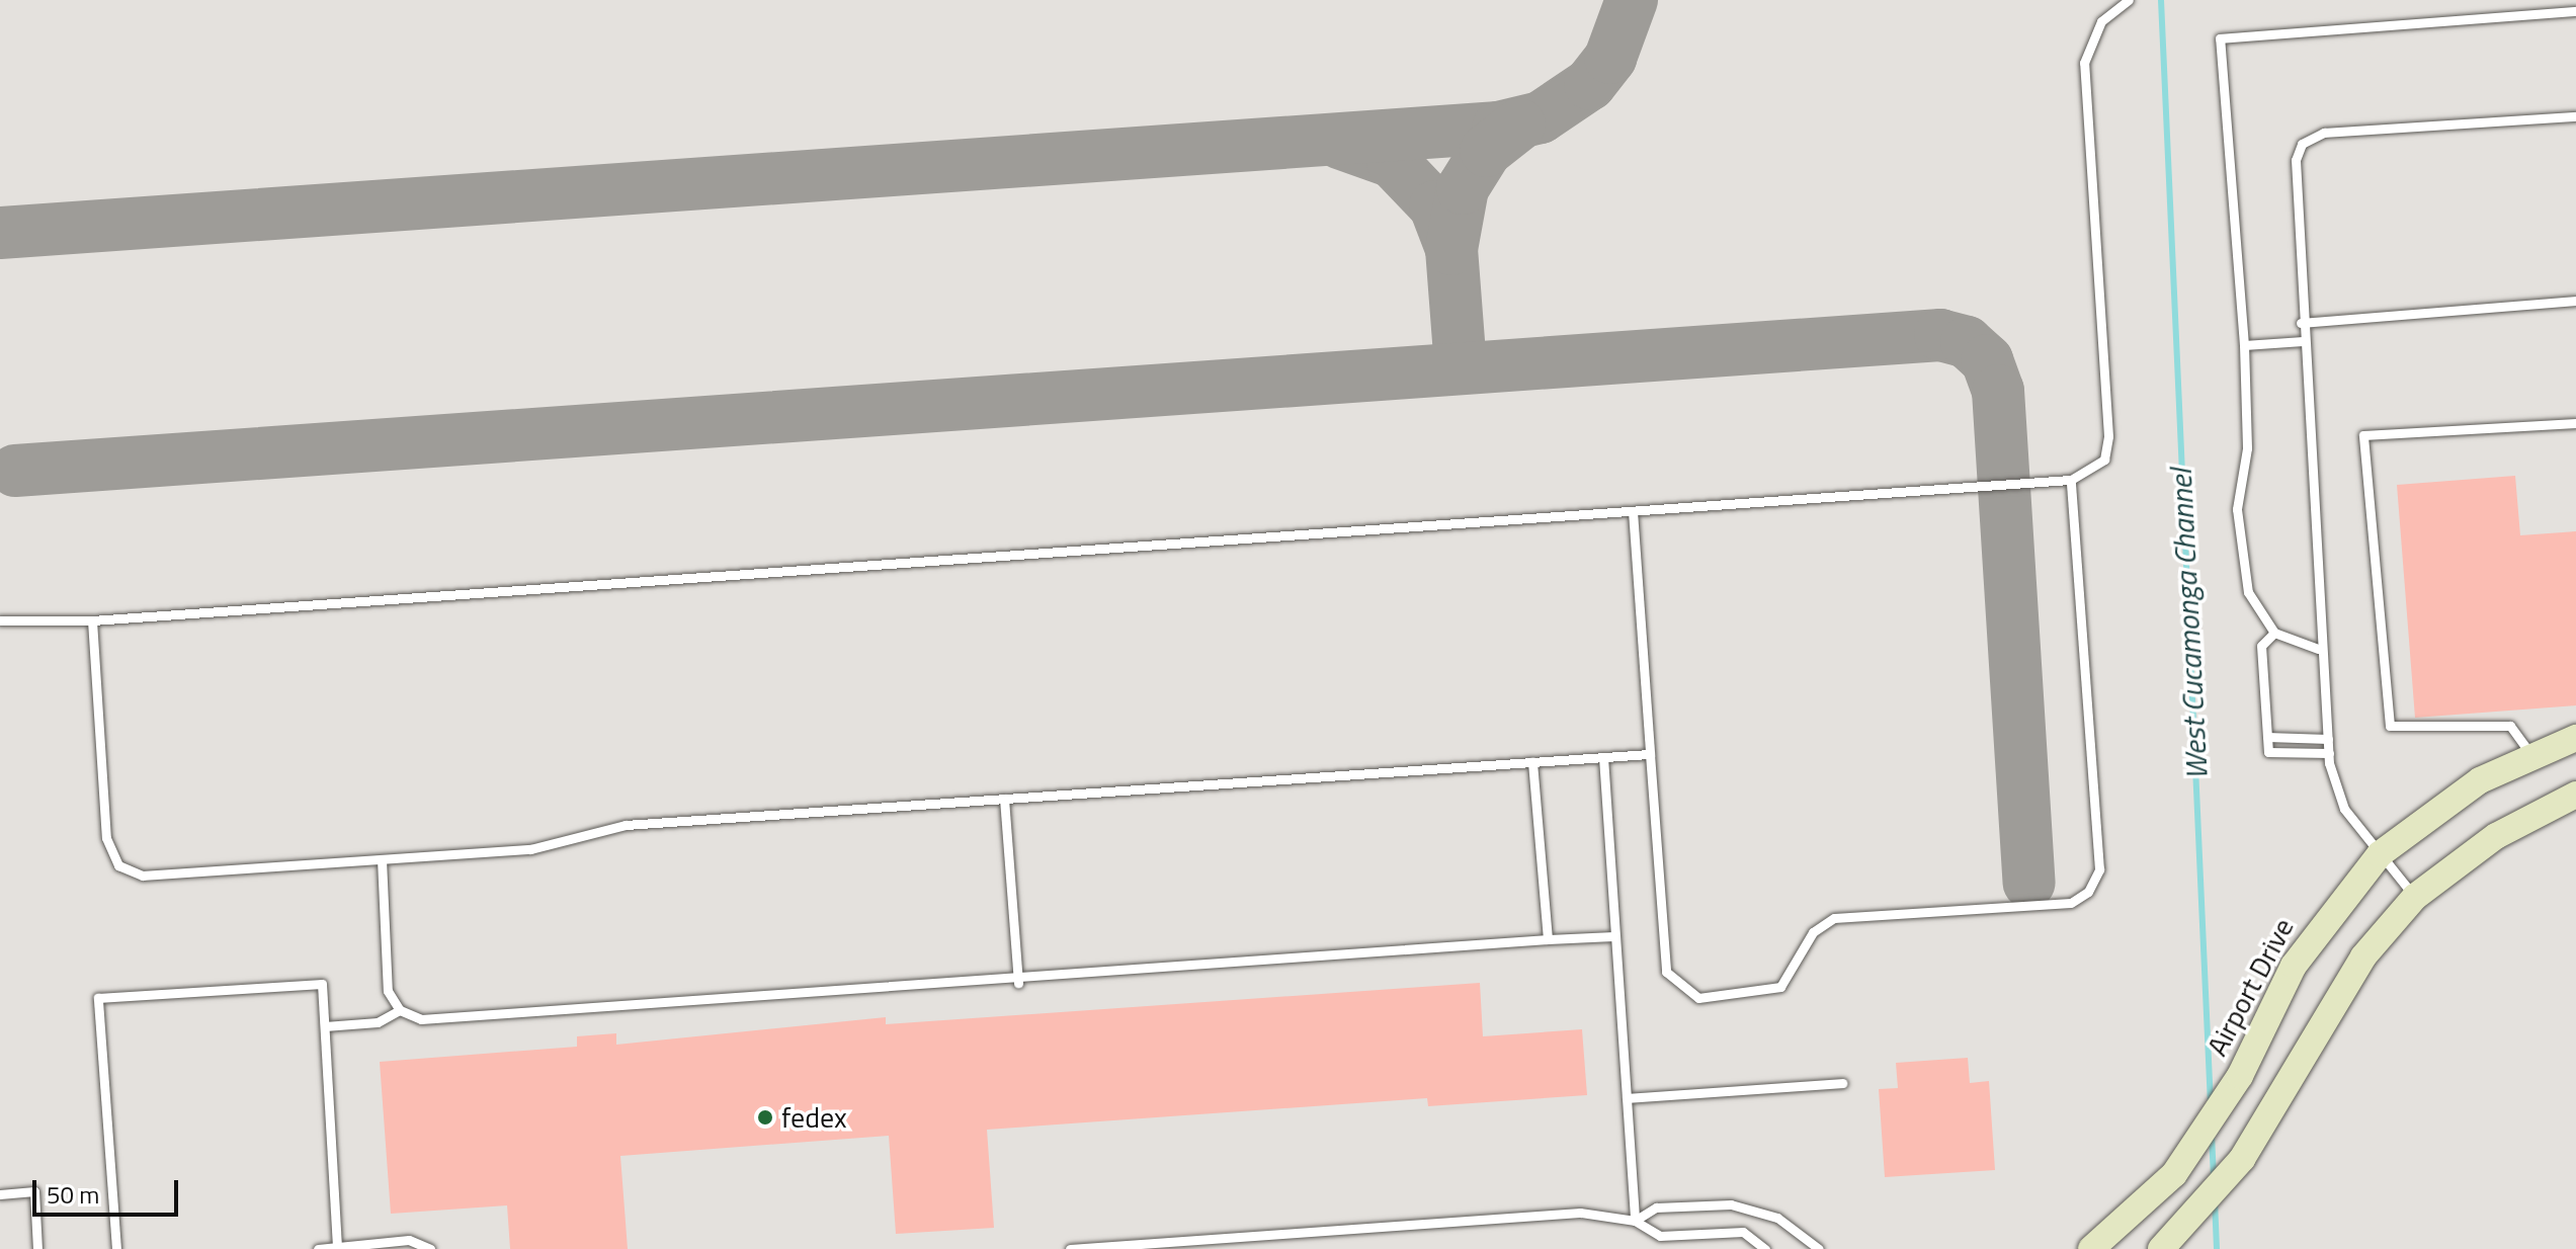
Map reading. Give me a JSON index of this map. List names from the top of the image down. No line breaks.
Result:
{"streets":{"main road":["Airport Drive"]},"water":["West Cucamonga Channel"],"places":["fedex"],"scale_bar":"50 m"}
